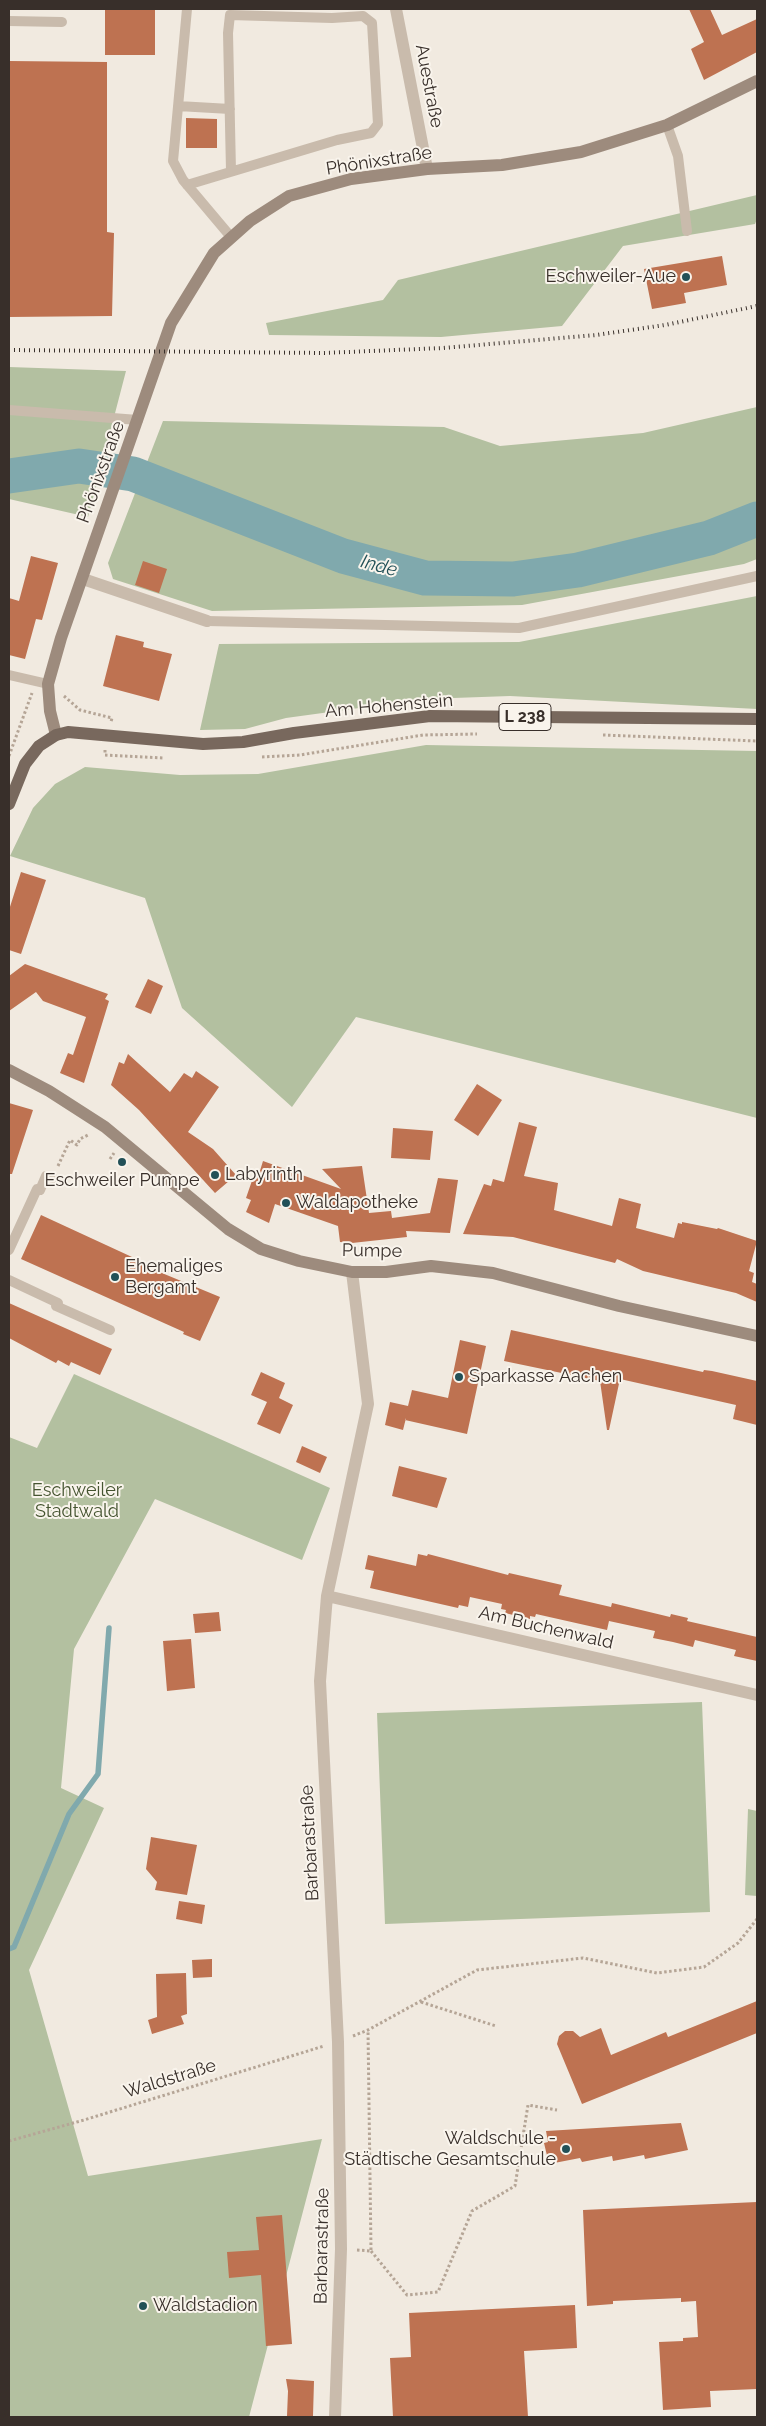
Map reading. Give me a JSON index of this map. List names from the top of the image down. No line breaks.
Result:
{"streets":{"main road":["Phönixstraße","Am Hohenstein","L 238","Pumpe"],"street":["Auestraße","Am Buchenwald","Barbarastraße"],"path":["Waldstraße"]},"crossings":[["Auestraße","Phönixstraße"],["Phönixstraße","Am Hohenstein"],["Phönixstraße","L 238"],["Am Hohenstein","L 238"],["Pumpe","Barbarastraße"],["Am Buchenwald","Barbarastraße"],["Barbarastraße","Waldstraße"]],"water":["Inde"],"parks":["Eschweiler Stadtwald"],"places":["Eschweiler-Aue","Eschweiler Pumpe","Labyrinth","Waldapotheke","Ehemaliges Bergamt","Sparkasse Aachen","Waldschule - Städtische Gesamtschule","Waldstadion"]}
